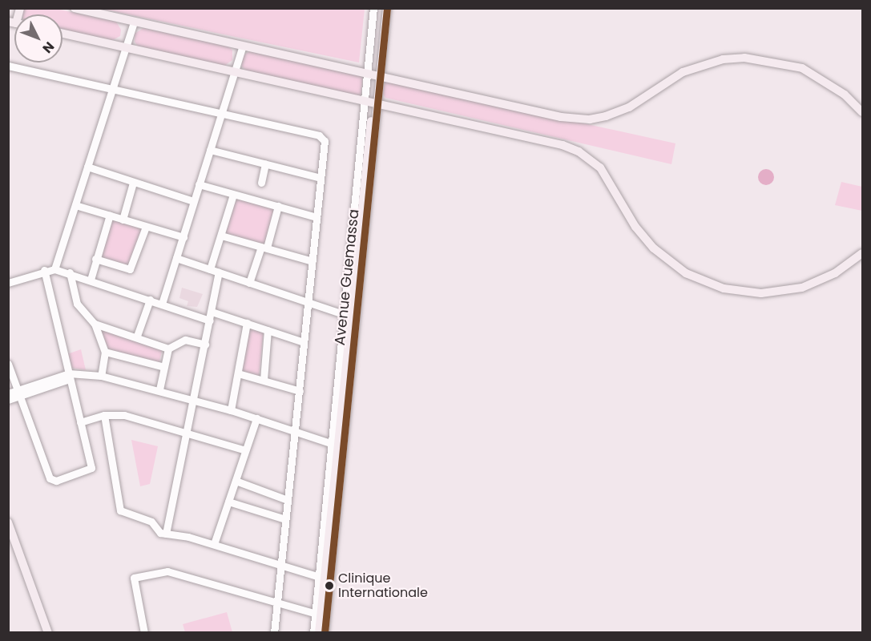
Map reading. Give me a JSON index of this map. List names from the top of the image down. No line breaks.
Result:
{"streets":{"main road":["Avenue Guemassa"]},"places":["Clinique Internationale"],"north":"bottom right"}
